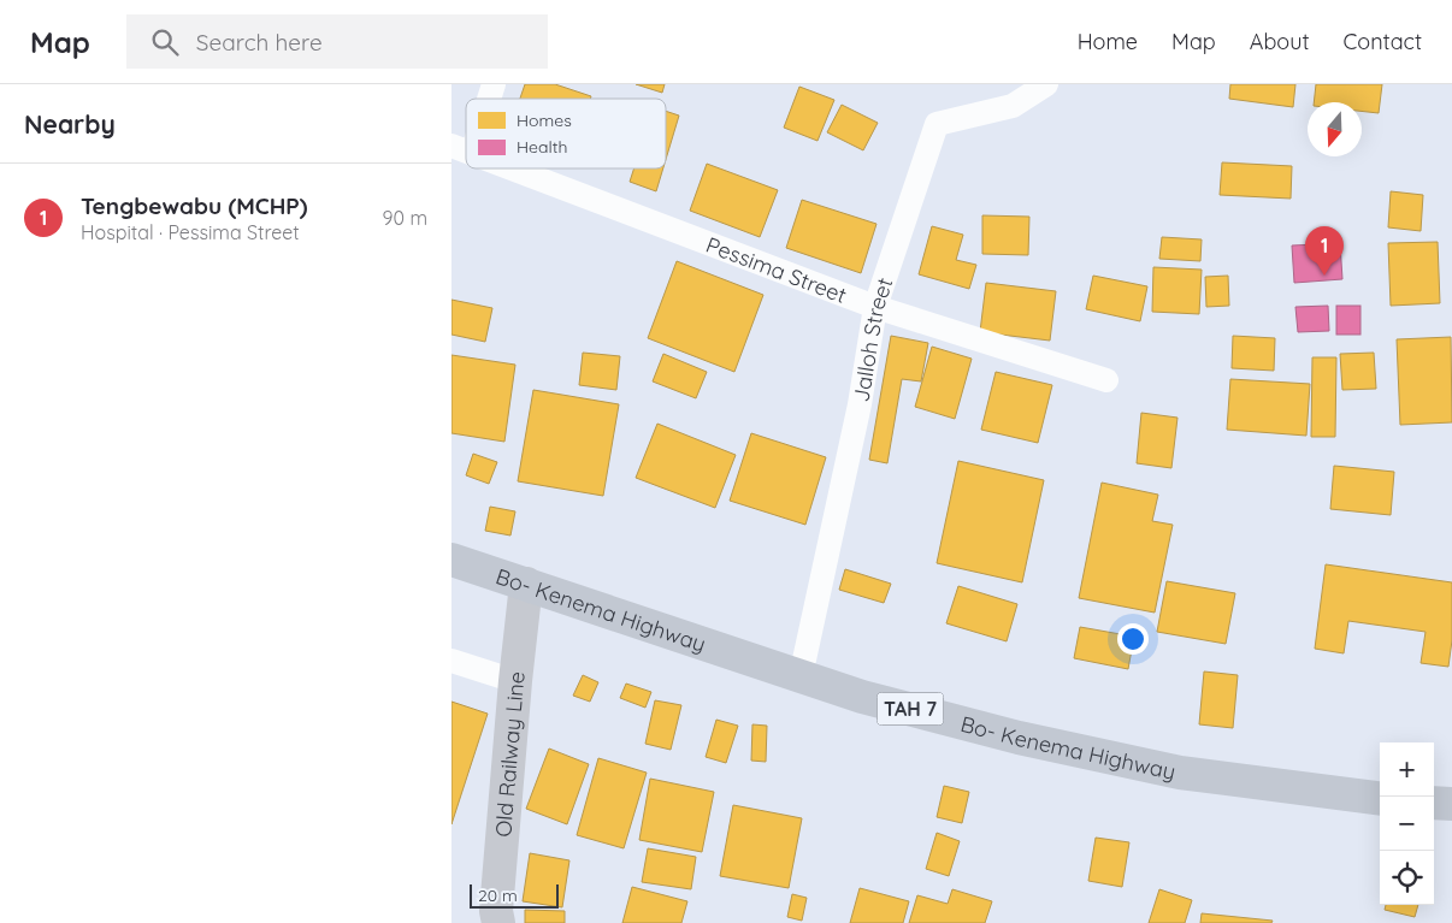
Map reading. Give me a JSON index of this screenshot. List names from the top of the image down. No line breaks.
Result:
{"streets":{"highway":["Bo- Kenema Highway","TAH 7"],"street":["Pessima Street","Jalloh Street","Old Railway Line"]},"crossings":[["Pessima Street","Jalloh Street"],["Jalloh Street","Bo- Kenema Highway"],["Bo- Kenema Highway","Old Railway Line"]],"legend":["Homes","Health"],"scale_bar":"20 m","north":"bottom","page":{"header":"Map","search":"Search here","nav":["Home","Map","About","Contact"],"heading":"Nearby","list":[{"mark":"1","name":"Tengbewabu (MCHP)","note":"Hospital · Pessima Street","value":"90 m"}],"pins":"1","map_buttons":["+","−"],"scale":"20 m"}}
